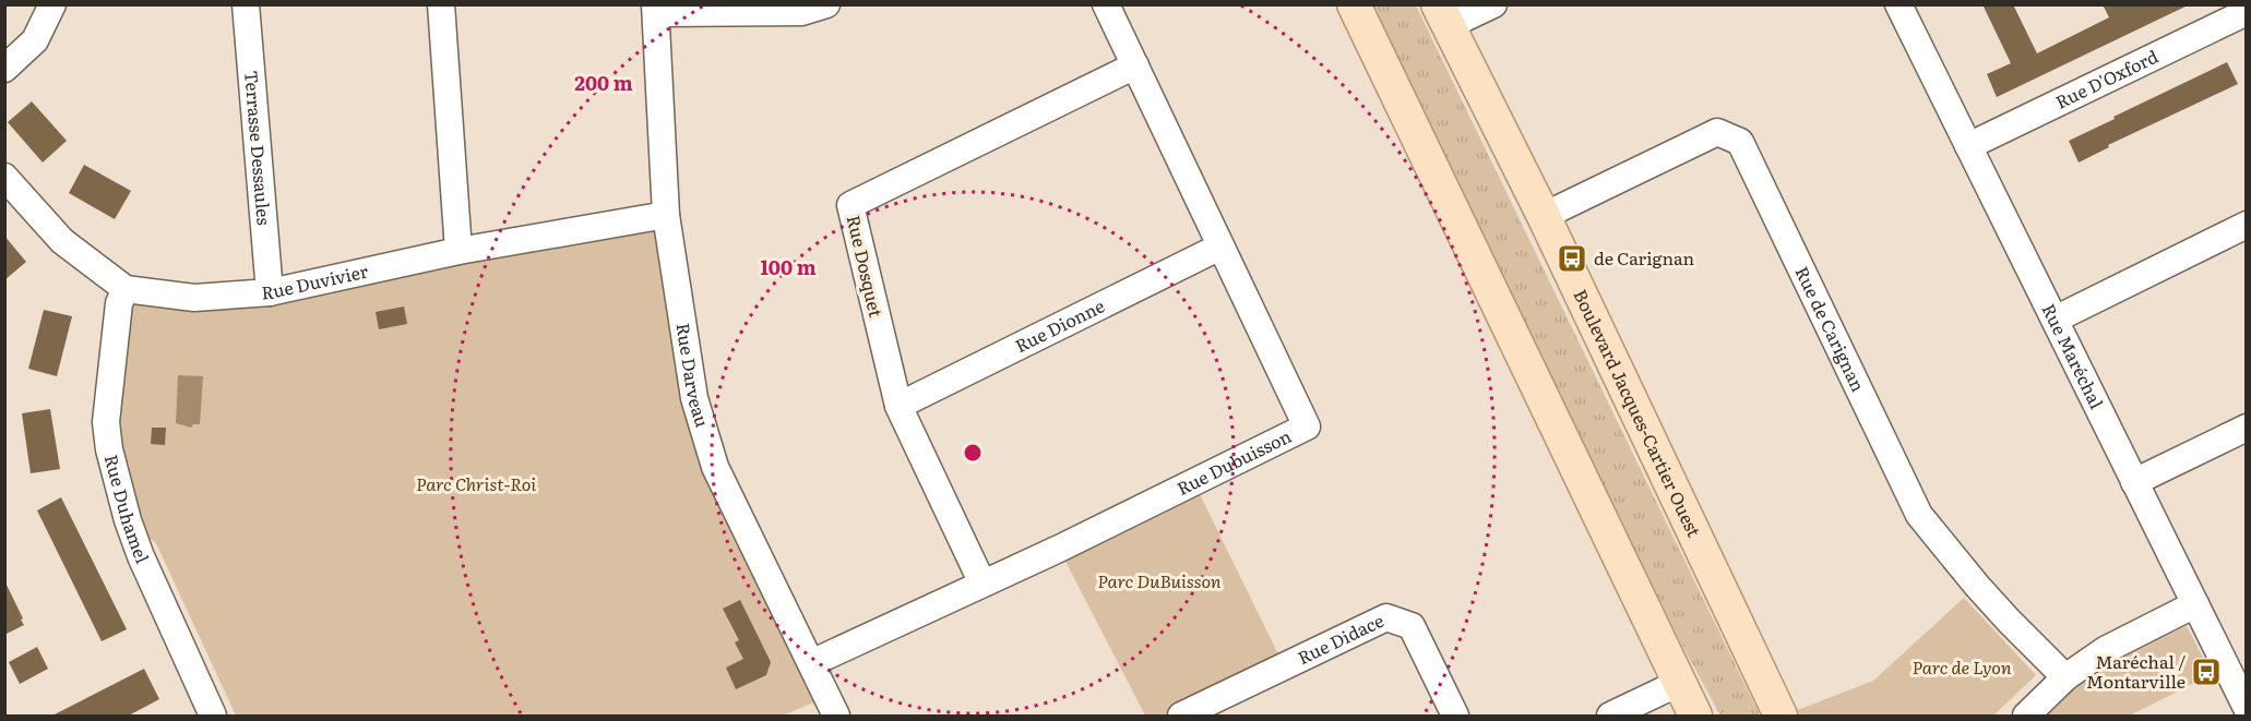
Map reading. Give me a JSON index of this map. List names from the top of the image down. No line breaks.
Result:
{"streets":{"main road":["Boulevard Jacques-Cartier Ouest"],"street":["Rue D'Oxford","Terrasse Dessaules","Rue Dosquet","Rue Duvivier","Rue Dionne","Rue de Carignan","Rue Maréchal","Rue Darveau","Rue Dubuisson","Rue Duhamel","Rue Didace"]},"crossings":[["Rue D'Oxford","Rue Maréchal"],["Terrasse Dessaules","Rue Duvivier"],["Rue Dosquet","Rue Dionne"],["Rue Dosquet","Rue Dubuisson"],["Rue Duvivier","Rue Darveau"],["Rue Duvivier","Rue Duhamel"],["Rue Dionne","Rue Dubuisson"],["Rue de Carignan","Boulevard Jacques-Cartier Ouest"],["Rue Darveau","Rue Dubuisson"]],"parks":["Parc Christ-Roi","Parc DuBuisson","Parc de Lyon"],"places":{"bus stop":["de Carignan","Maréchal / Montarville"]},"rings":["200 m","100 m"]}
